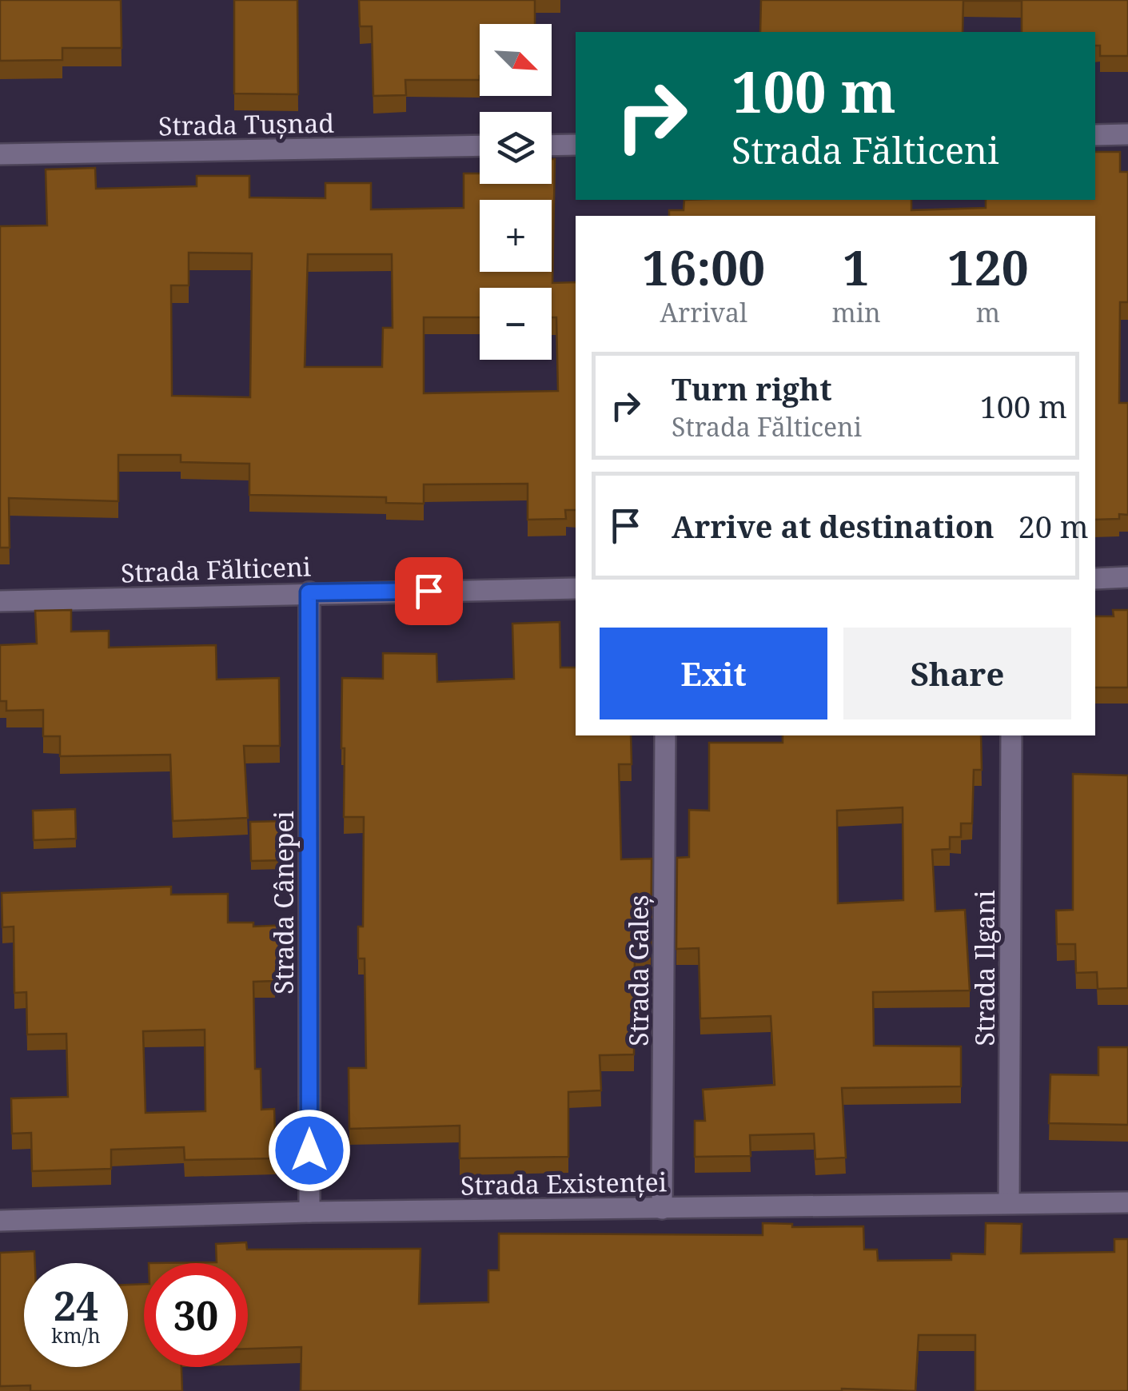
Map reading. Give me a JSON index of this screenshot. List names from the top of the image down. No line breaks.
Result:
{"streets":{"street":["Strada Tușnad","Strada Fălticeni","Strada Cânepei","Strada Ilgani","Strada Galeș","Strada Existenței"]},"crossings":[["Strada Fălticeni","Strada Cânepei"],["Strada Cânepei","Strada Existenței"],["Strada Ilgani","Strada Existenței"],["Strada Galeș","Strada Existenței"]],"north":"bottom right","page":{"map_buttons":["+","−"],"turn":["100 m","Strada Fălticeni"],"eta":["16:00","Arrival","1","min","120","m"],"list":[{"name":"Turn right","note":"Strada Fălticeni","value":"100 m"},{"name":"Arrive at destination","value":"20 m"}],"buttons":["Exit","Share"],"speed":"24 km/h","limit":"30"}}
